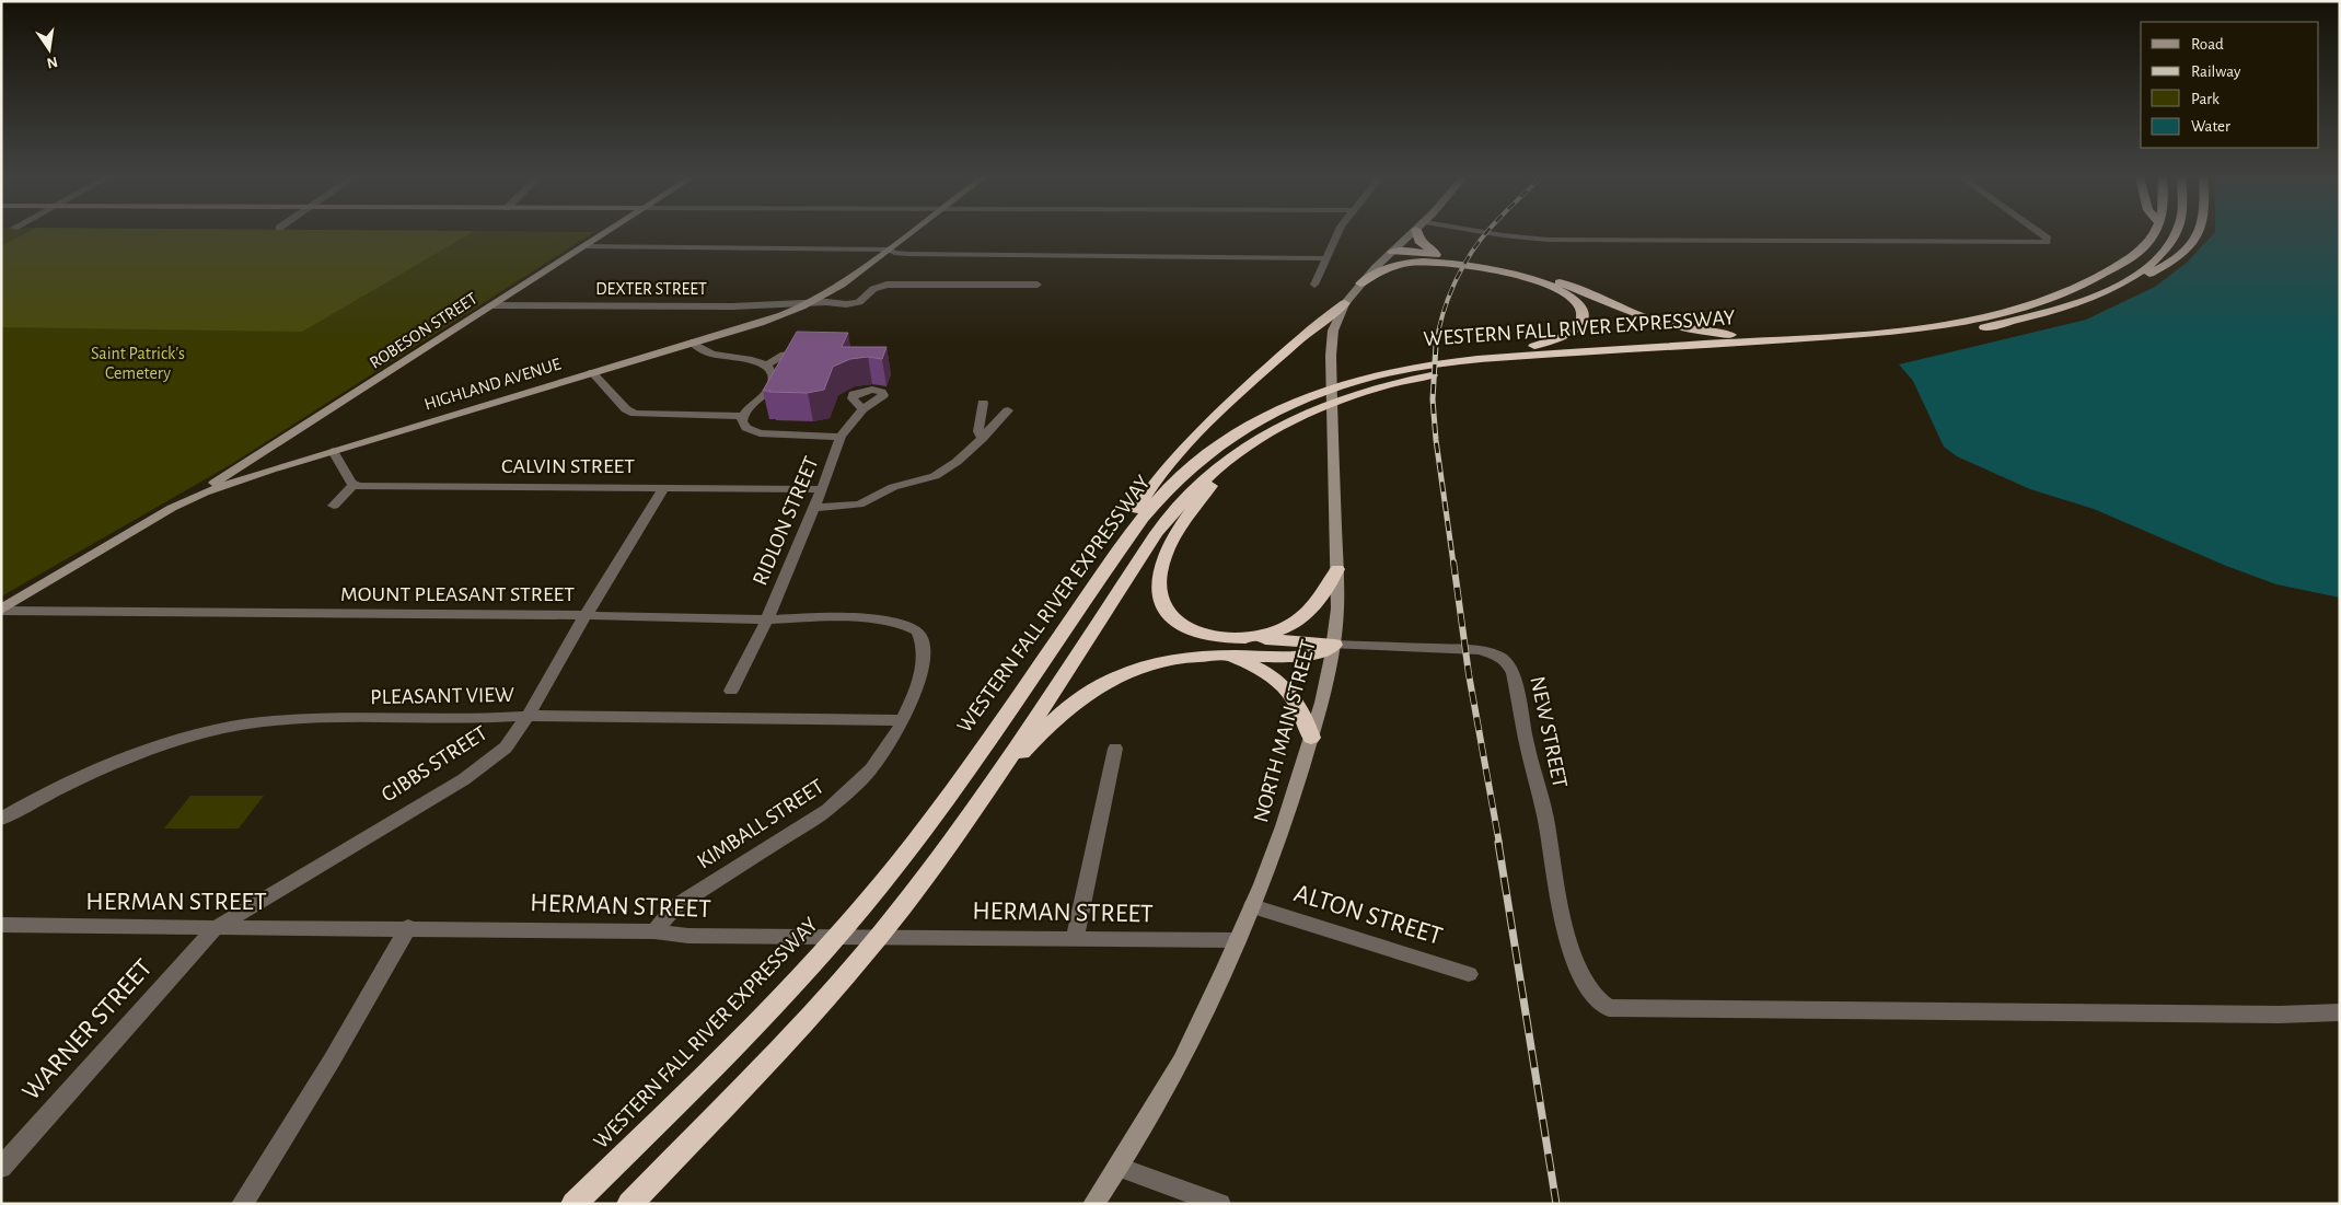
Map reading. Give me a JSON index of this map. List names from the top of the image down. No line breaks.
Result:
{"streets":{"highway":["WESTERN FALL RIVER EXPRESSWAY"],"main road":["ROBESON STREET","HIGHLAND AVENUE","NORTH MAIN STREET"],"street":["DEXTER STREET","CALVIN STREET","RIDLON STREET","MOUNT PLEASANT STREET","PLEASANT VIEW","NEW STREET","GIBBS STREET","KIMBALL STREET","HERMAN STREET","ALTON STREET","WARNER STREET"]},"crossings":[["DEXTER STREET","ROBESON STREET"],["DEXTER STREET","HIGHLAND AVENUE"],["ROBESON STREET","HIGHLAND AVENUE"],["HIGHLAND AVENUE","MOUNT PLEASANT STREET"],["CALVIN STREET","RIDLON STREET"],["CALVIN STREET","GIBBS STREET"],["RIDLON STREET","MOUNT PLEASANT STREET"],["MOUNT PLEASANT STREET","GIBBS STREET"],["MOUNT PLEASANT STREET","KIMBALL STREET"],["PLEASANT VIEW","GIBBS STREET"],["PLEASANT VIEW","KIMBALL STREET"],["NORTH MAIN STREET","NEW STREET"],["NORTH MAIN STREET","HERMAN STREET"],["NORTH MAIN STREET","ALTON STREET"],["GIBBS STREET","HERMAN STREET"],["GIBBS STREET","WARNER STREET"],["KIMBALL STREET","HERMAN STREET"],["HERMAN STREET","WARNER STREET"]],"parks":["Saint Patrick's Cemetery"],"legend":["Road","Railway","Park","Water"],"north":"bottom"}
